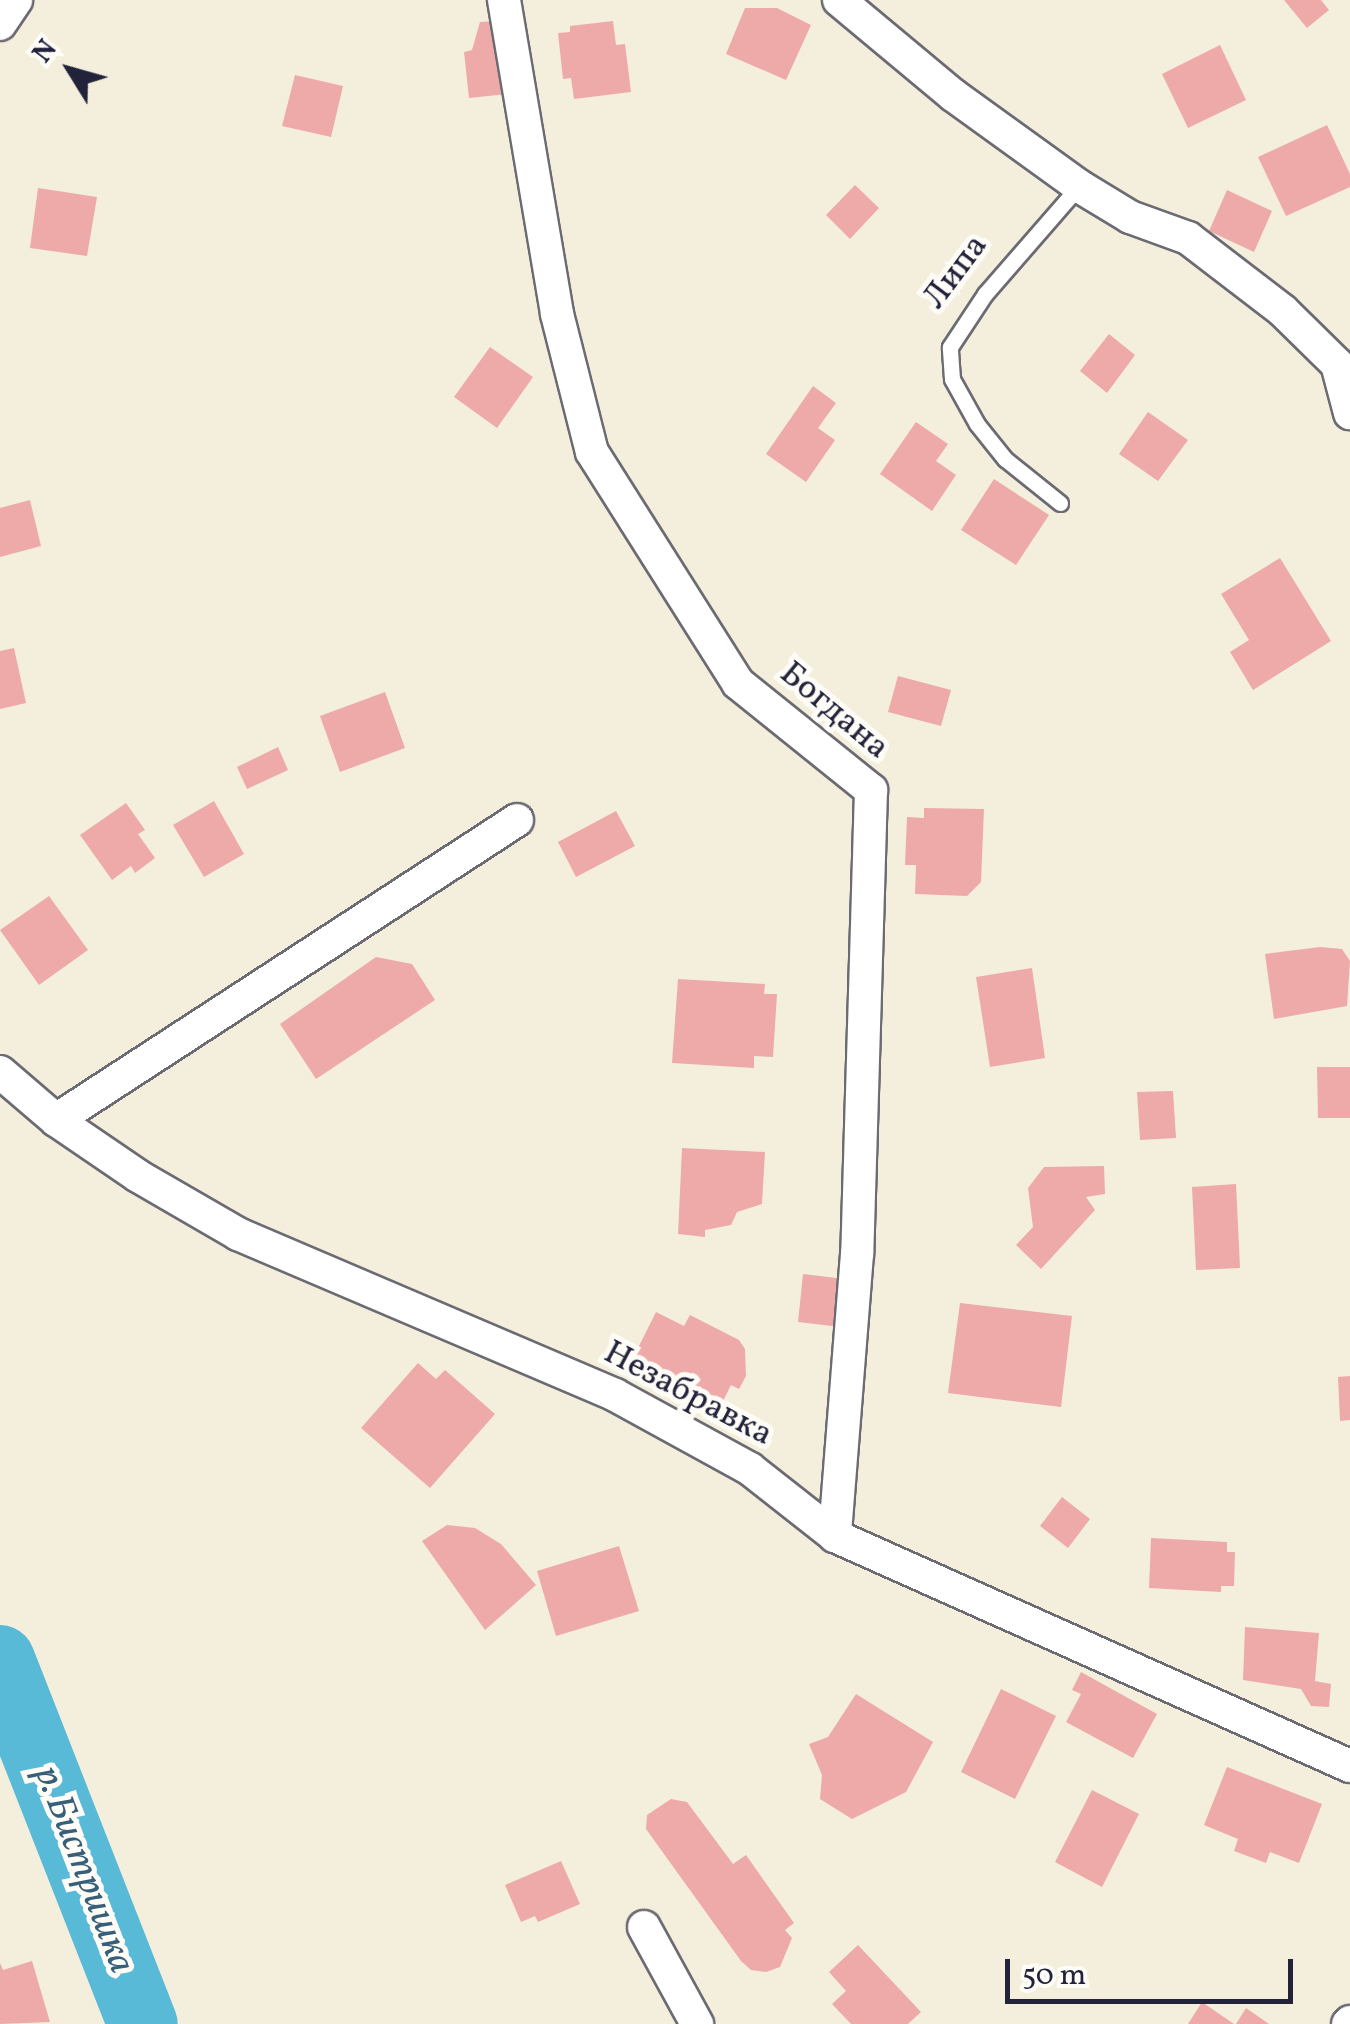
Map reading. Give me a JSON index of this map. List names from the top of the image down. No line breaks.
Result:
{"streets":{"street":["Богдана","Незабравка"],"lane":["Липа"]},"crossings":[["Богдана","Незабравка"]],"water":["р. Бистришка"],"scale_bar":"50 m","north":"top left"}
